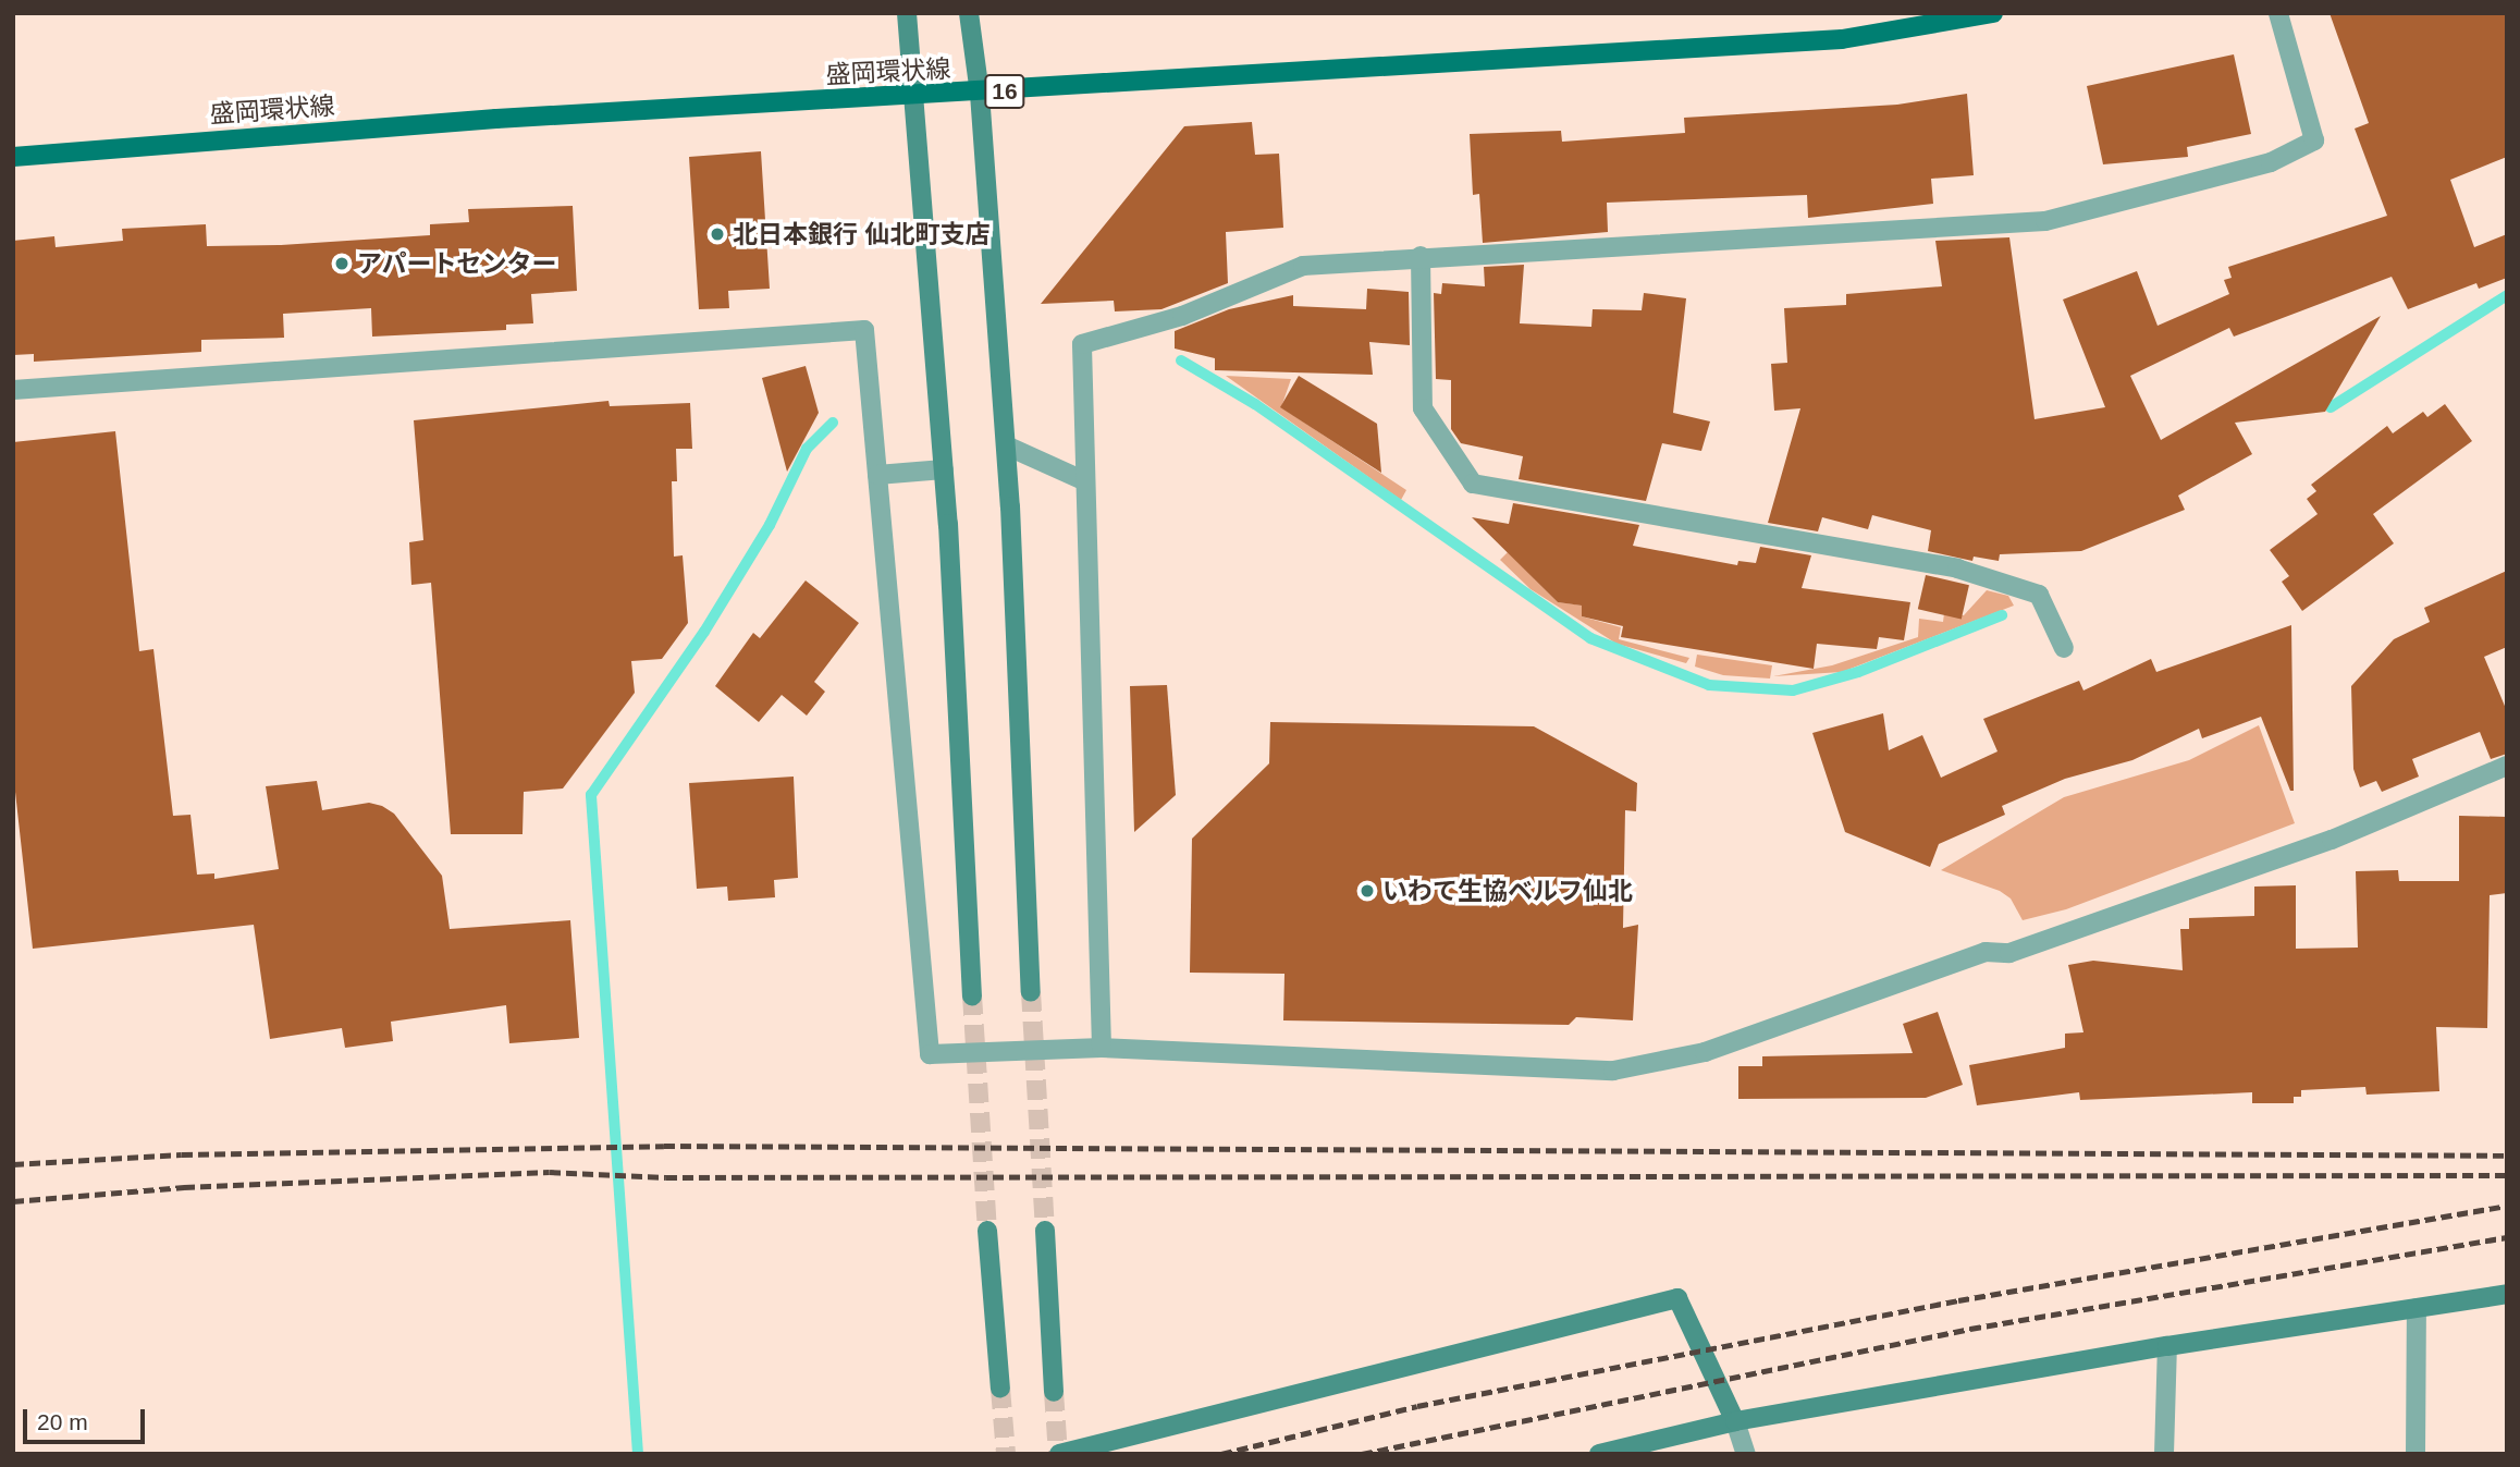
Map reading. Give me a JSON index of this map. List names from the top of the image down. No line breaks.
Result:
{"streets":{"main road":["盛岡環状線","16"]},"places":["北日本銀行 仙北町支店","アパートセンター","いわて生協ベルフ仙北"],"scale_bar":"20 m"}
